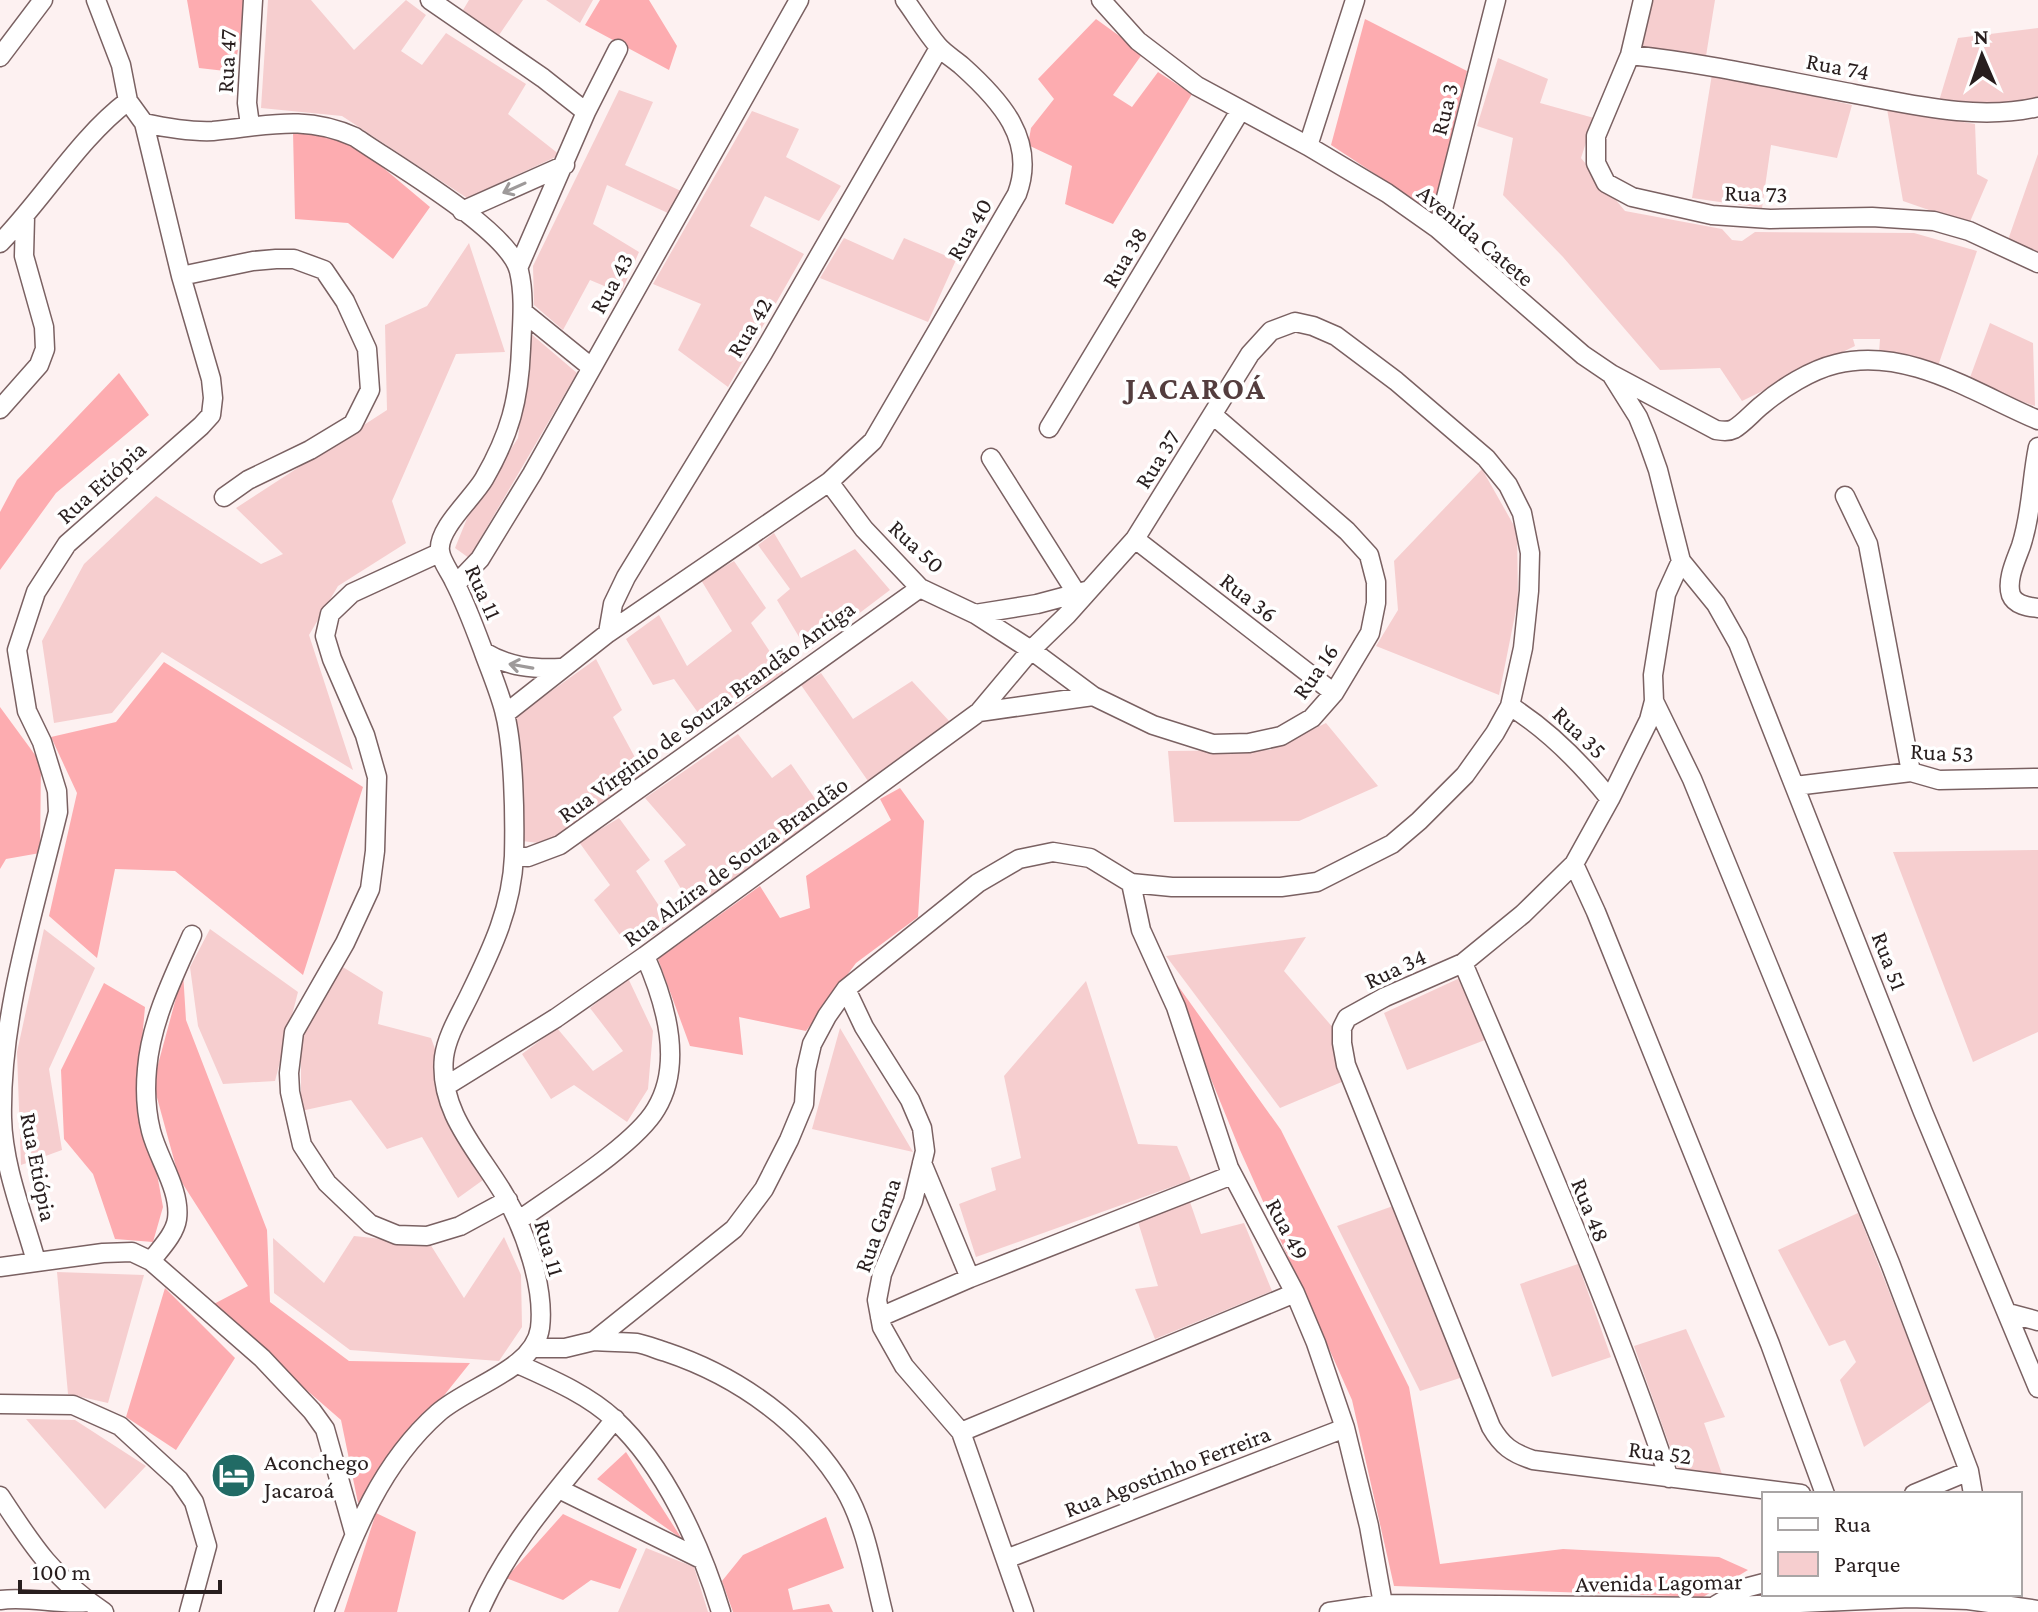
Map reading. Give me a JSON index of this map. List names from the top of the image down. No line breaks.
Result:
{"streets":{"street":["Rua 47","Rua 74","Rua 3","Rua 73","Rua 40","Avenida Catete","Rua 38","Rua 43","Rua 42","Rua 37","Rua Etiópia","Rua 50","Rua 11","Rua 36","Rua 16","Rua Virginio de Souza Brandão Antiga","Rua 35","Rua 53","Rua Alzira de Souza Brandão","Rua 51","Rua 34","Rua 48","Rua Gama","Rua 49","Rua 52","Rua Agostinho Ferreira","Avenida Lagomar"]},"crossings":[["Rua 74","Rua 73"],["Rua 3","Avenida Catete"],["Rua 40","Rua 42"],["Rua 40","Rua 50"],["Rua 40","Rua 11"],["Avenida Catete","Rua 38"],["Avenida Catete","Rua 51"],["Avenida Catete","Rua 34"],["Rua 43","Rua 11"],["Rua 37","Rua 50"],["Rua 37","Rua 36"],["Rua 37","Rua 16"],["Rua 37","Rua 35"],["Rua 37","Rua Alzira de Souza Brandão"],["Rua 50","Rua 16"],["Rua 50","Rua Virginio de Souza Brandão Antiga"],["Rua 50","Rua Alzira de Souza Brandão"],["Rua 11","Rua Virginio de Souza Brandão Antiga"],["Rua 11","Rua Alzira de Souza Brandão"],["Rua 36","Rua 16"],["Rua 16","Rua Alzira de Souza Brandão"],["Rua 35","Rua 34"],["Rua 53","Rua 51"],["Rua 51","Rua 34"],["Rua 34","Rua 48"],["Rua 34","Rua 52"],["Rua 48","Rua 52"],["Rua Gama","Rua Agostinho Ferreira"],["Rua 49","Rua Agostinho Ferreira"],["Rua 49","Avenida Lagomar"]],"districts":["JACAROÁ"],"places":{"hotel":["Aconchego Jacaroá"]},"legend":["Rua","Parque"],"scale_bar":"100 m","north":"top"}
